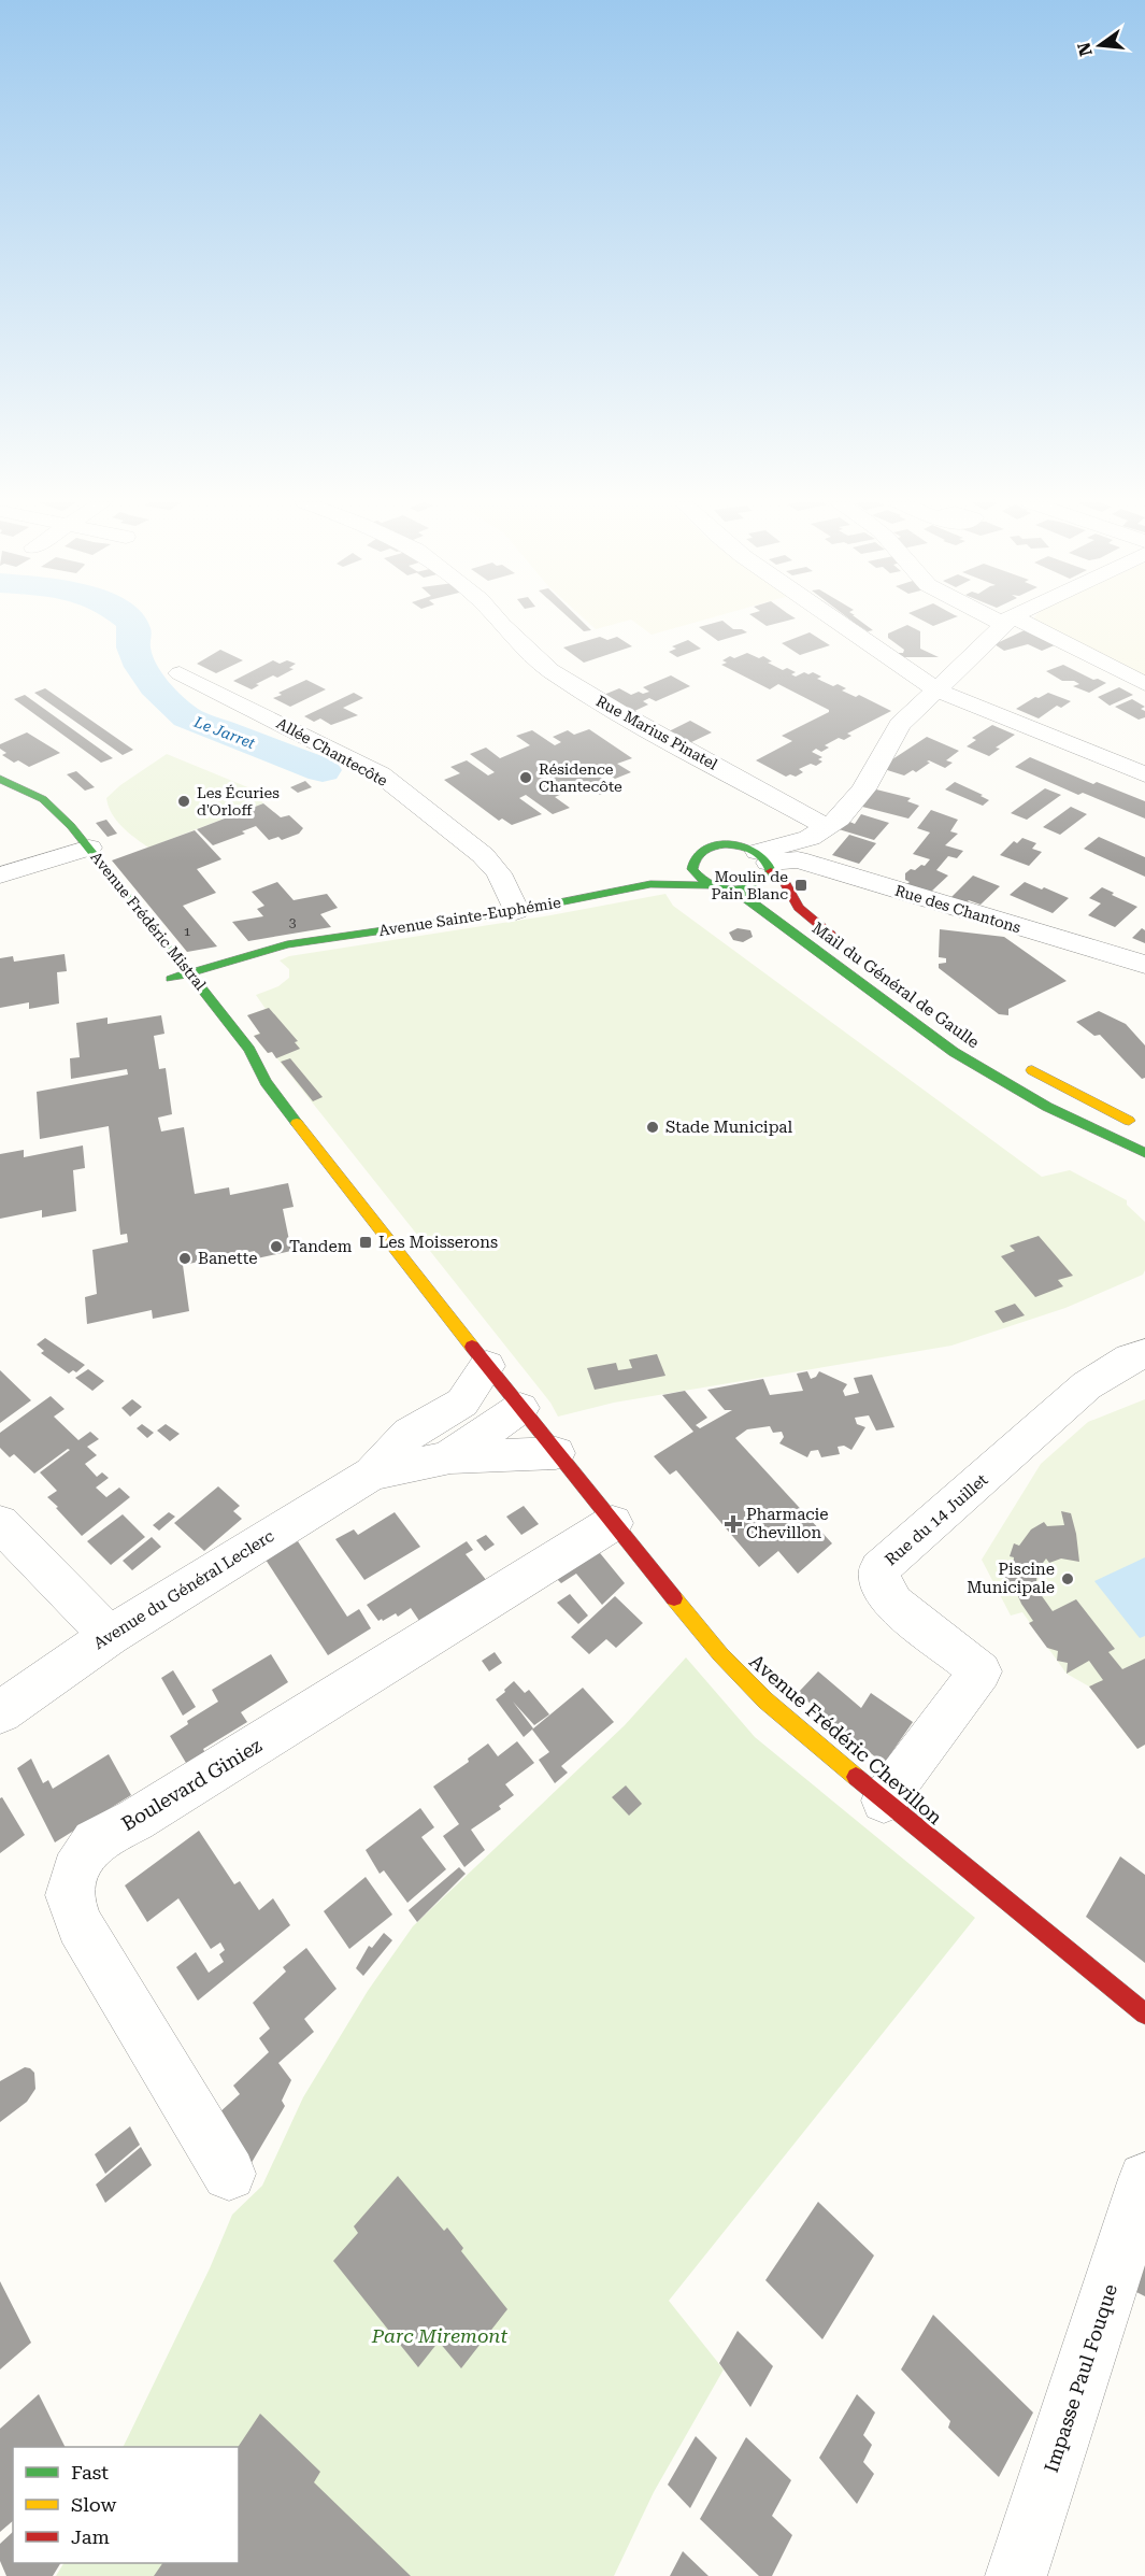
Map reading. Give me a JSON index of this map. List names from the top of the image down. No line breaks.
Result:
{"streets":{"main road":["Avenue Sainte-Euphémie","Avenue Frédéric Mistral","Mail du Général de Gaulle","Avenue Frédéric Chevillon"],"street":["Rue Marius Pinatel","Allée Chantecôte","Rue des Chantons","Rue du 14 Juillet","Avenue du Général Leclerc","Boulevard Giniez","Impasse Paul Fouque"]},"crossings":[["Allée Chantecôte","Avenue Sainte-Euphémie"],["Rue des Chantons","Avenue Sainte-Euphémie"],["Rue des Chantons","Mail du Général de Gaulle"],["Avenue Sainte-Euphémie","Avenue Frédéric Mistral"],["Avenue Sainte-Euphémie","Mail du Général de Gaulle"],["Avenue Frédéric Mistral","Avenue du Général Leclerc"],["Avenue Frédéric Mistral","Avenue Frédéric Chevillon"],["Rue du 14 Juillet","Avenue Frédéric Chevillon"],["Avenue du Général Leclerc","Avenue Frédéric Chevillon"],["Avenue Frédéric Chevillon","Boulevard Giniez"]],"water":["Le Jarret"],"parks":["Parc Miremont"],"places":{"other":["Résidence Chantecôte","Les Écuries d'Orloff","Stade Municipal","Tandem","Banette","Piscine Municipale"],"transit":["Moulin de Pain Blanc","Les Moisserons"],"health":["Pharmacie Chevillon"]},"house_numbers":["3","1"],"legend":["Fast","Slow","Jam"],"north":"left"}
